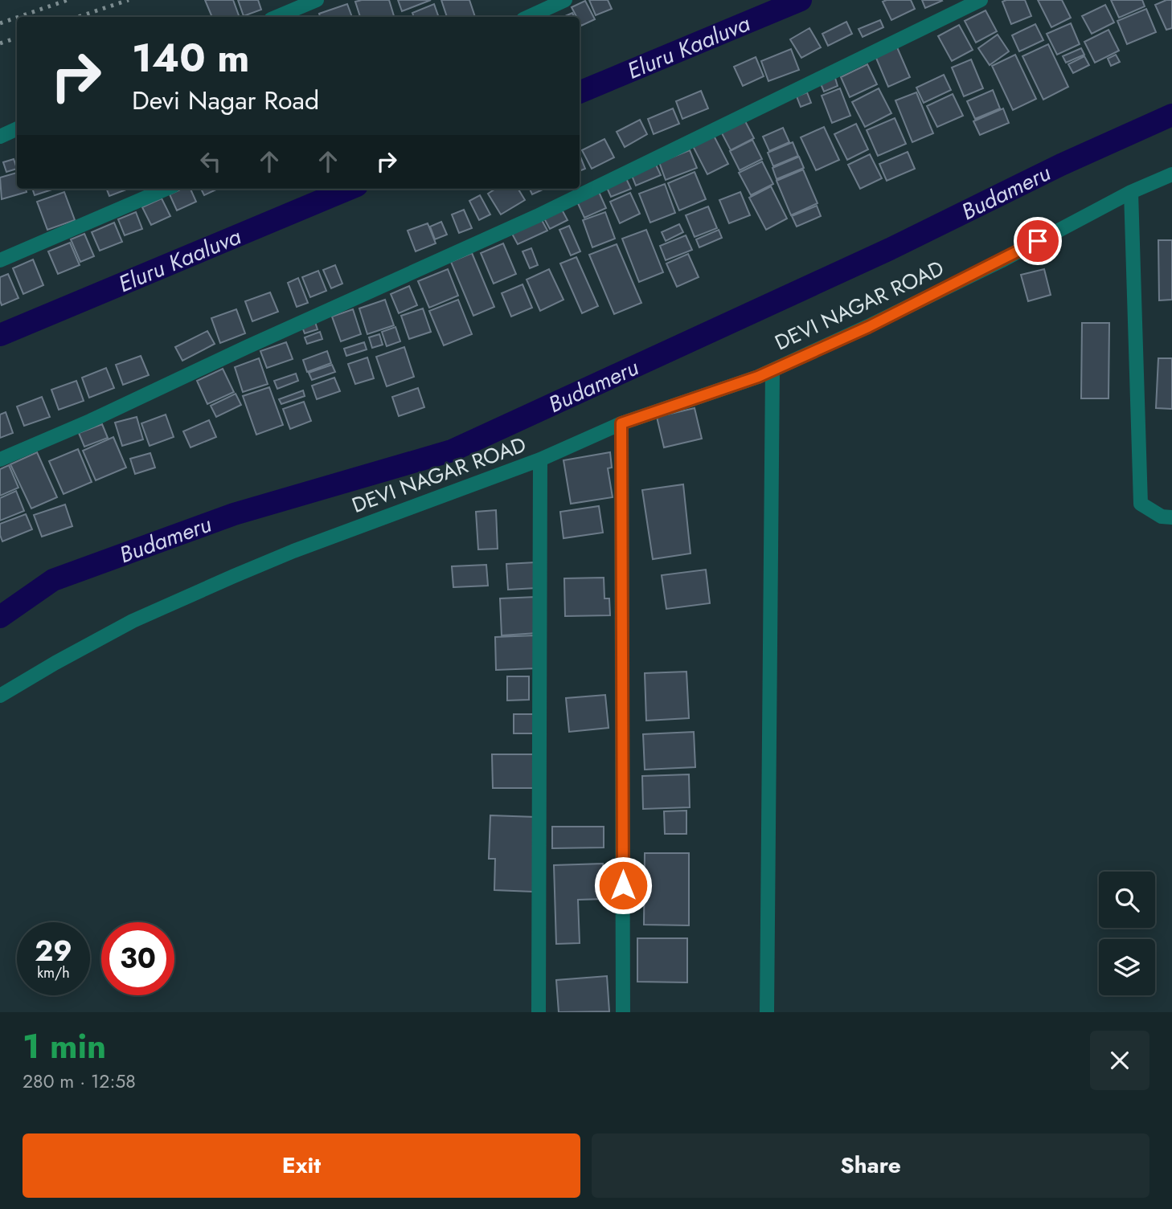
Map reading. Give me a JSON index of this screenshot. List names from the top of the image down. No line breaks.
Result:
{"streets":{"street":["DEVI NAGAR ROAD"]},"water":["Eluru Kaaluva","Budameru"],"page":{"turn":["140 m","Devi Nagar Road"],"speed":"29 km/h","limit":"30","heading":["1 min","280 m · 12:58"],"buttons":["Exit","Share"]}}
